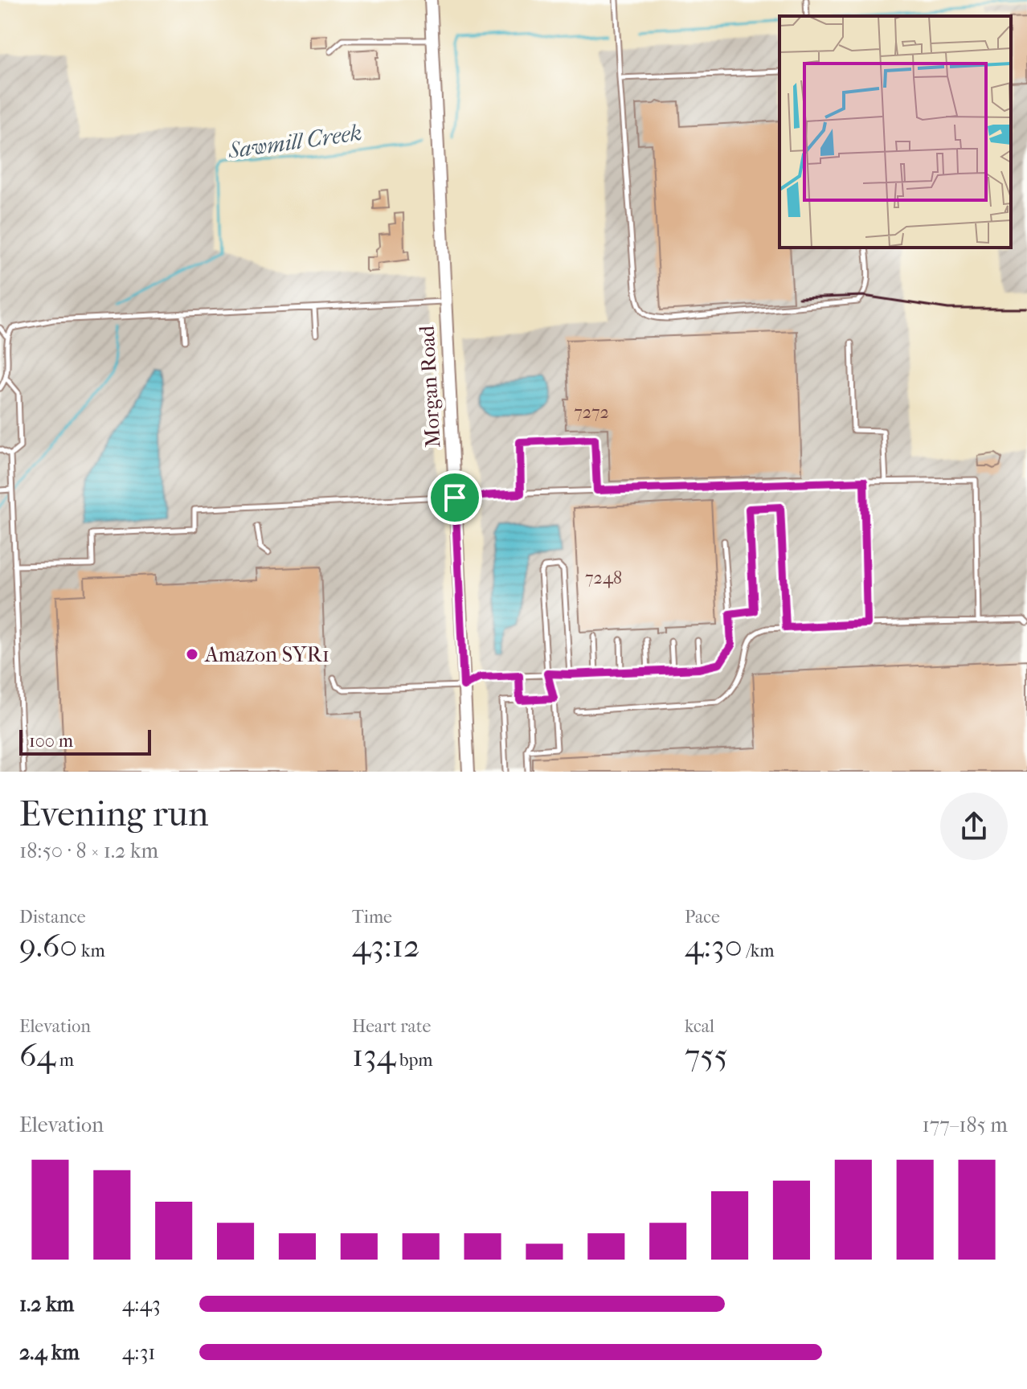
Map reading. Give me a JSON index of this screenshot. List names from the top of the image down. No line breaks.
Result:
{"streets":{"street":["Morgan Road"]},"water":["Sawmill Creek"],"places":["Amazon SYR1"],"house_numbers":["7272","7248"],"scale_bar":"100 m","page":{"scale":"100 m","heading":["Evening run","18:50 · 8 × 1.2 km"],"stats":[["Distance","9.60 km"],["Time","43:12"],["Pace","4:30 /km"],["Elevation","64 m"],["Heart rate","134 bpm"],["kcal","755"]],"chart":["Elevation","177–185 m"],"list":[{"name":"1.2 km","note":"4:43"},{"name":"2.4 km","note":"4:31"}]}}
